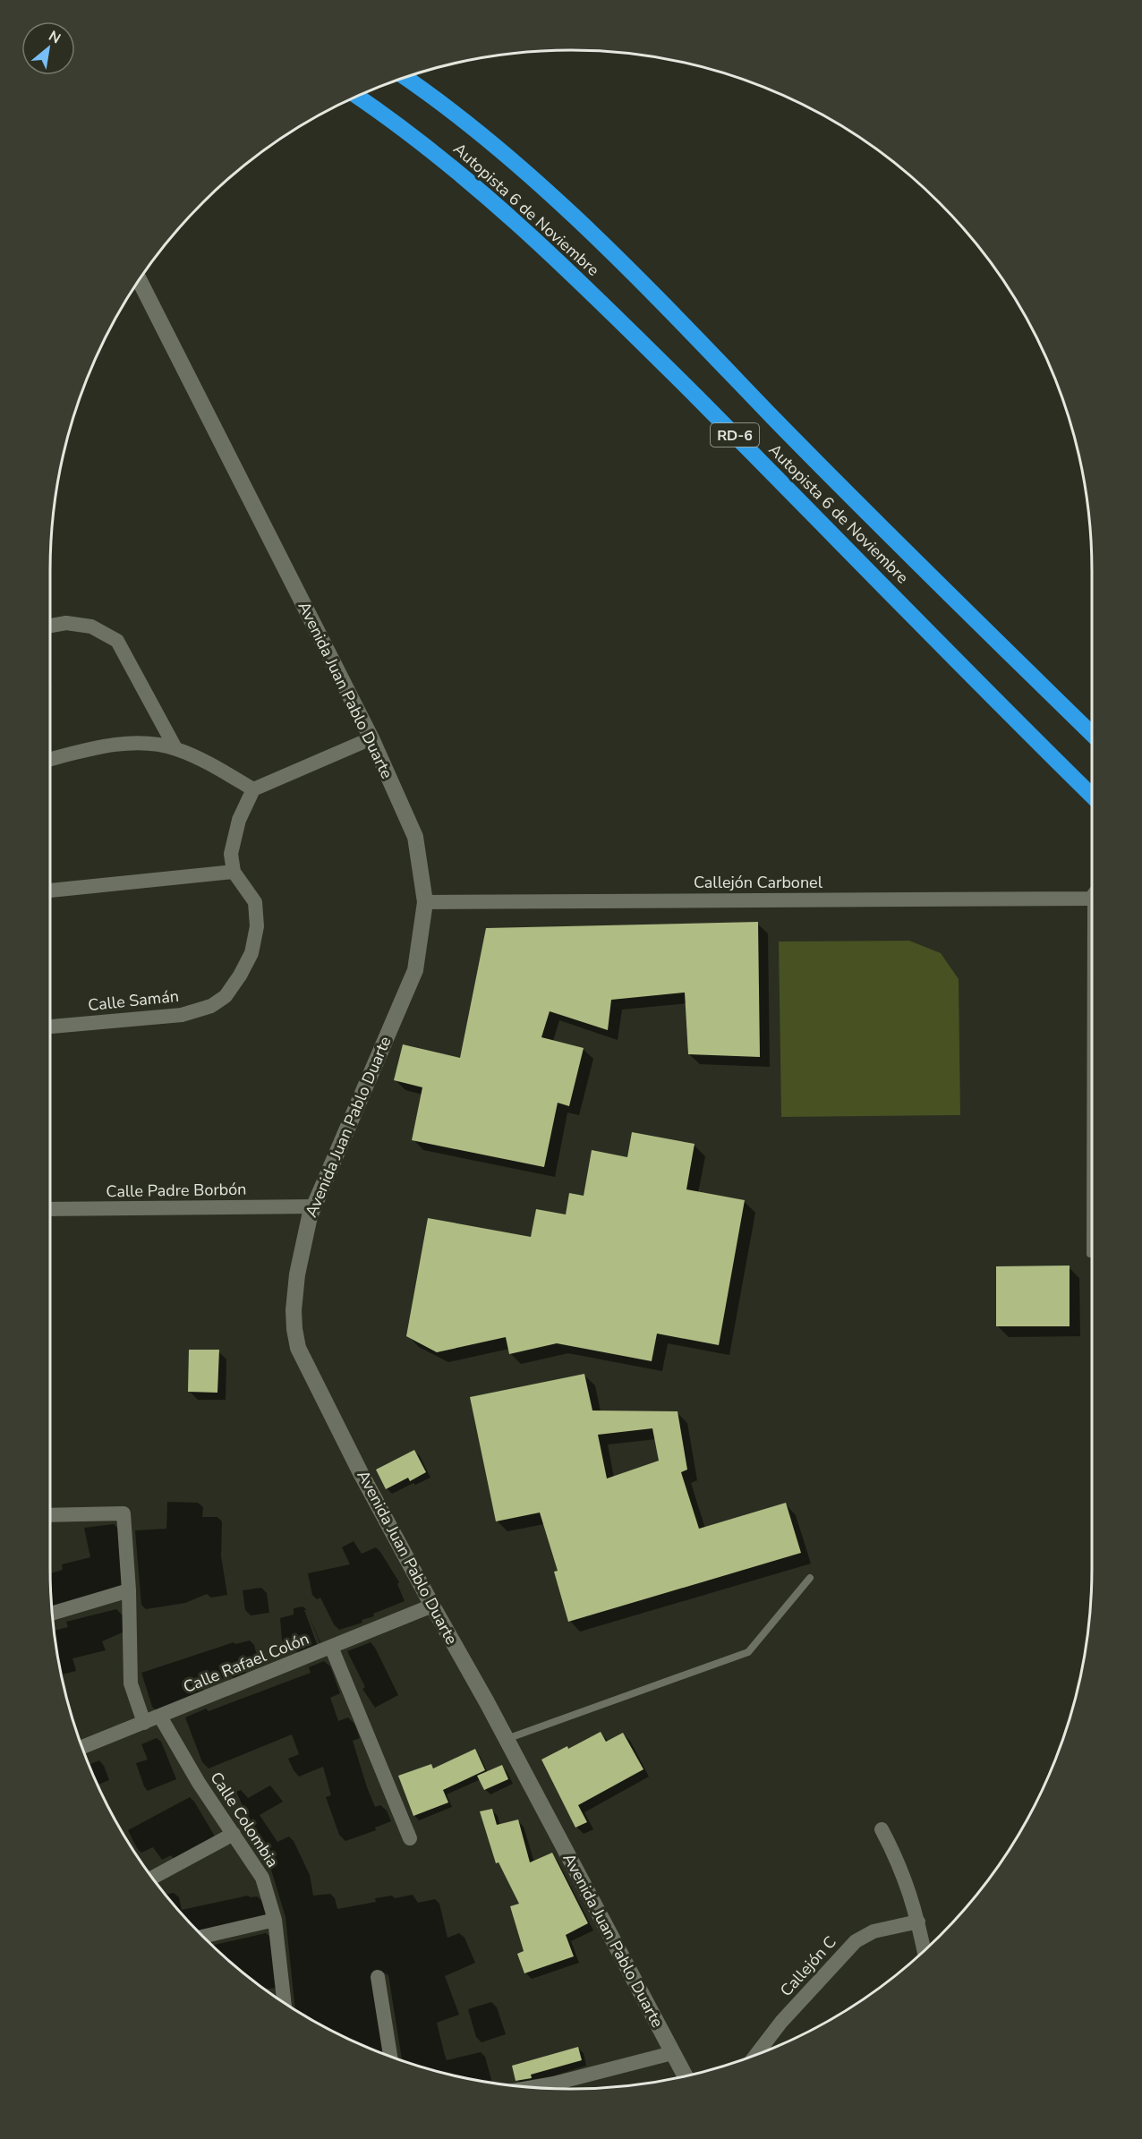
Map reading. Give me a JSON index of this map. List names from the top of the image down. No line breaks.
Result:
{"streets":{"highway":["Autopista 6 de Noviembre","RD-6"],"main road":["Avenida Juan Pablo Duarte"],"street":["Callejón Carbonel","Calle Samán","Calle Padre Borbón","Calle Rafael Colón","Calle Colombia","Callejón C"]},"crossings":[["Avenida Juan Pablo Duarte","Callejón Carbonel"],["Avenida Juan Pablo Duarte","Calle Padre Borbón"],["Avenida Juan Pablo Duarte","Calle Rafael Colón"],["Calle Rafael Colón","Calle Colombia"]],"north":"top right"}
